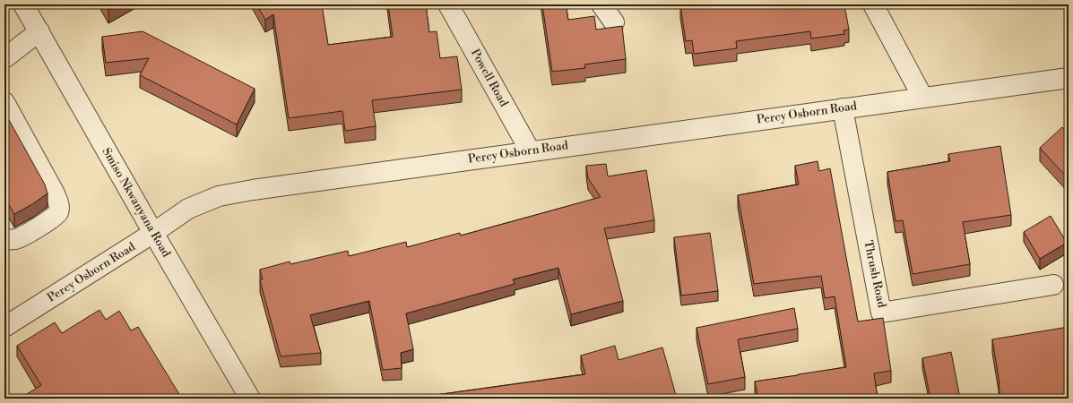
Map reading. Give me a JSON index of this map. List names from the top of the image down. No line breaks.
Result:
{"streets":{"street":["Powell Road","Percy Osborn Road","Smiso Nkwanyana Road","Thrush Road"]},"crossings":[["Powell Road","Percy Osborn Road"],["Percy Osborn Road","Smiso Nkwanyana Road"],["Percy Osborn Road","Thrush Road"]]}
